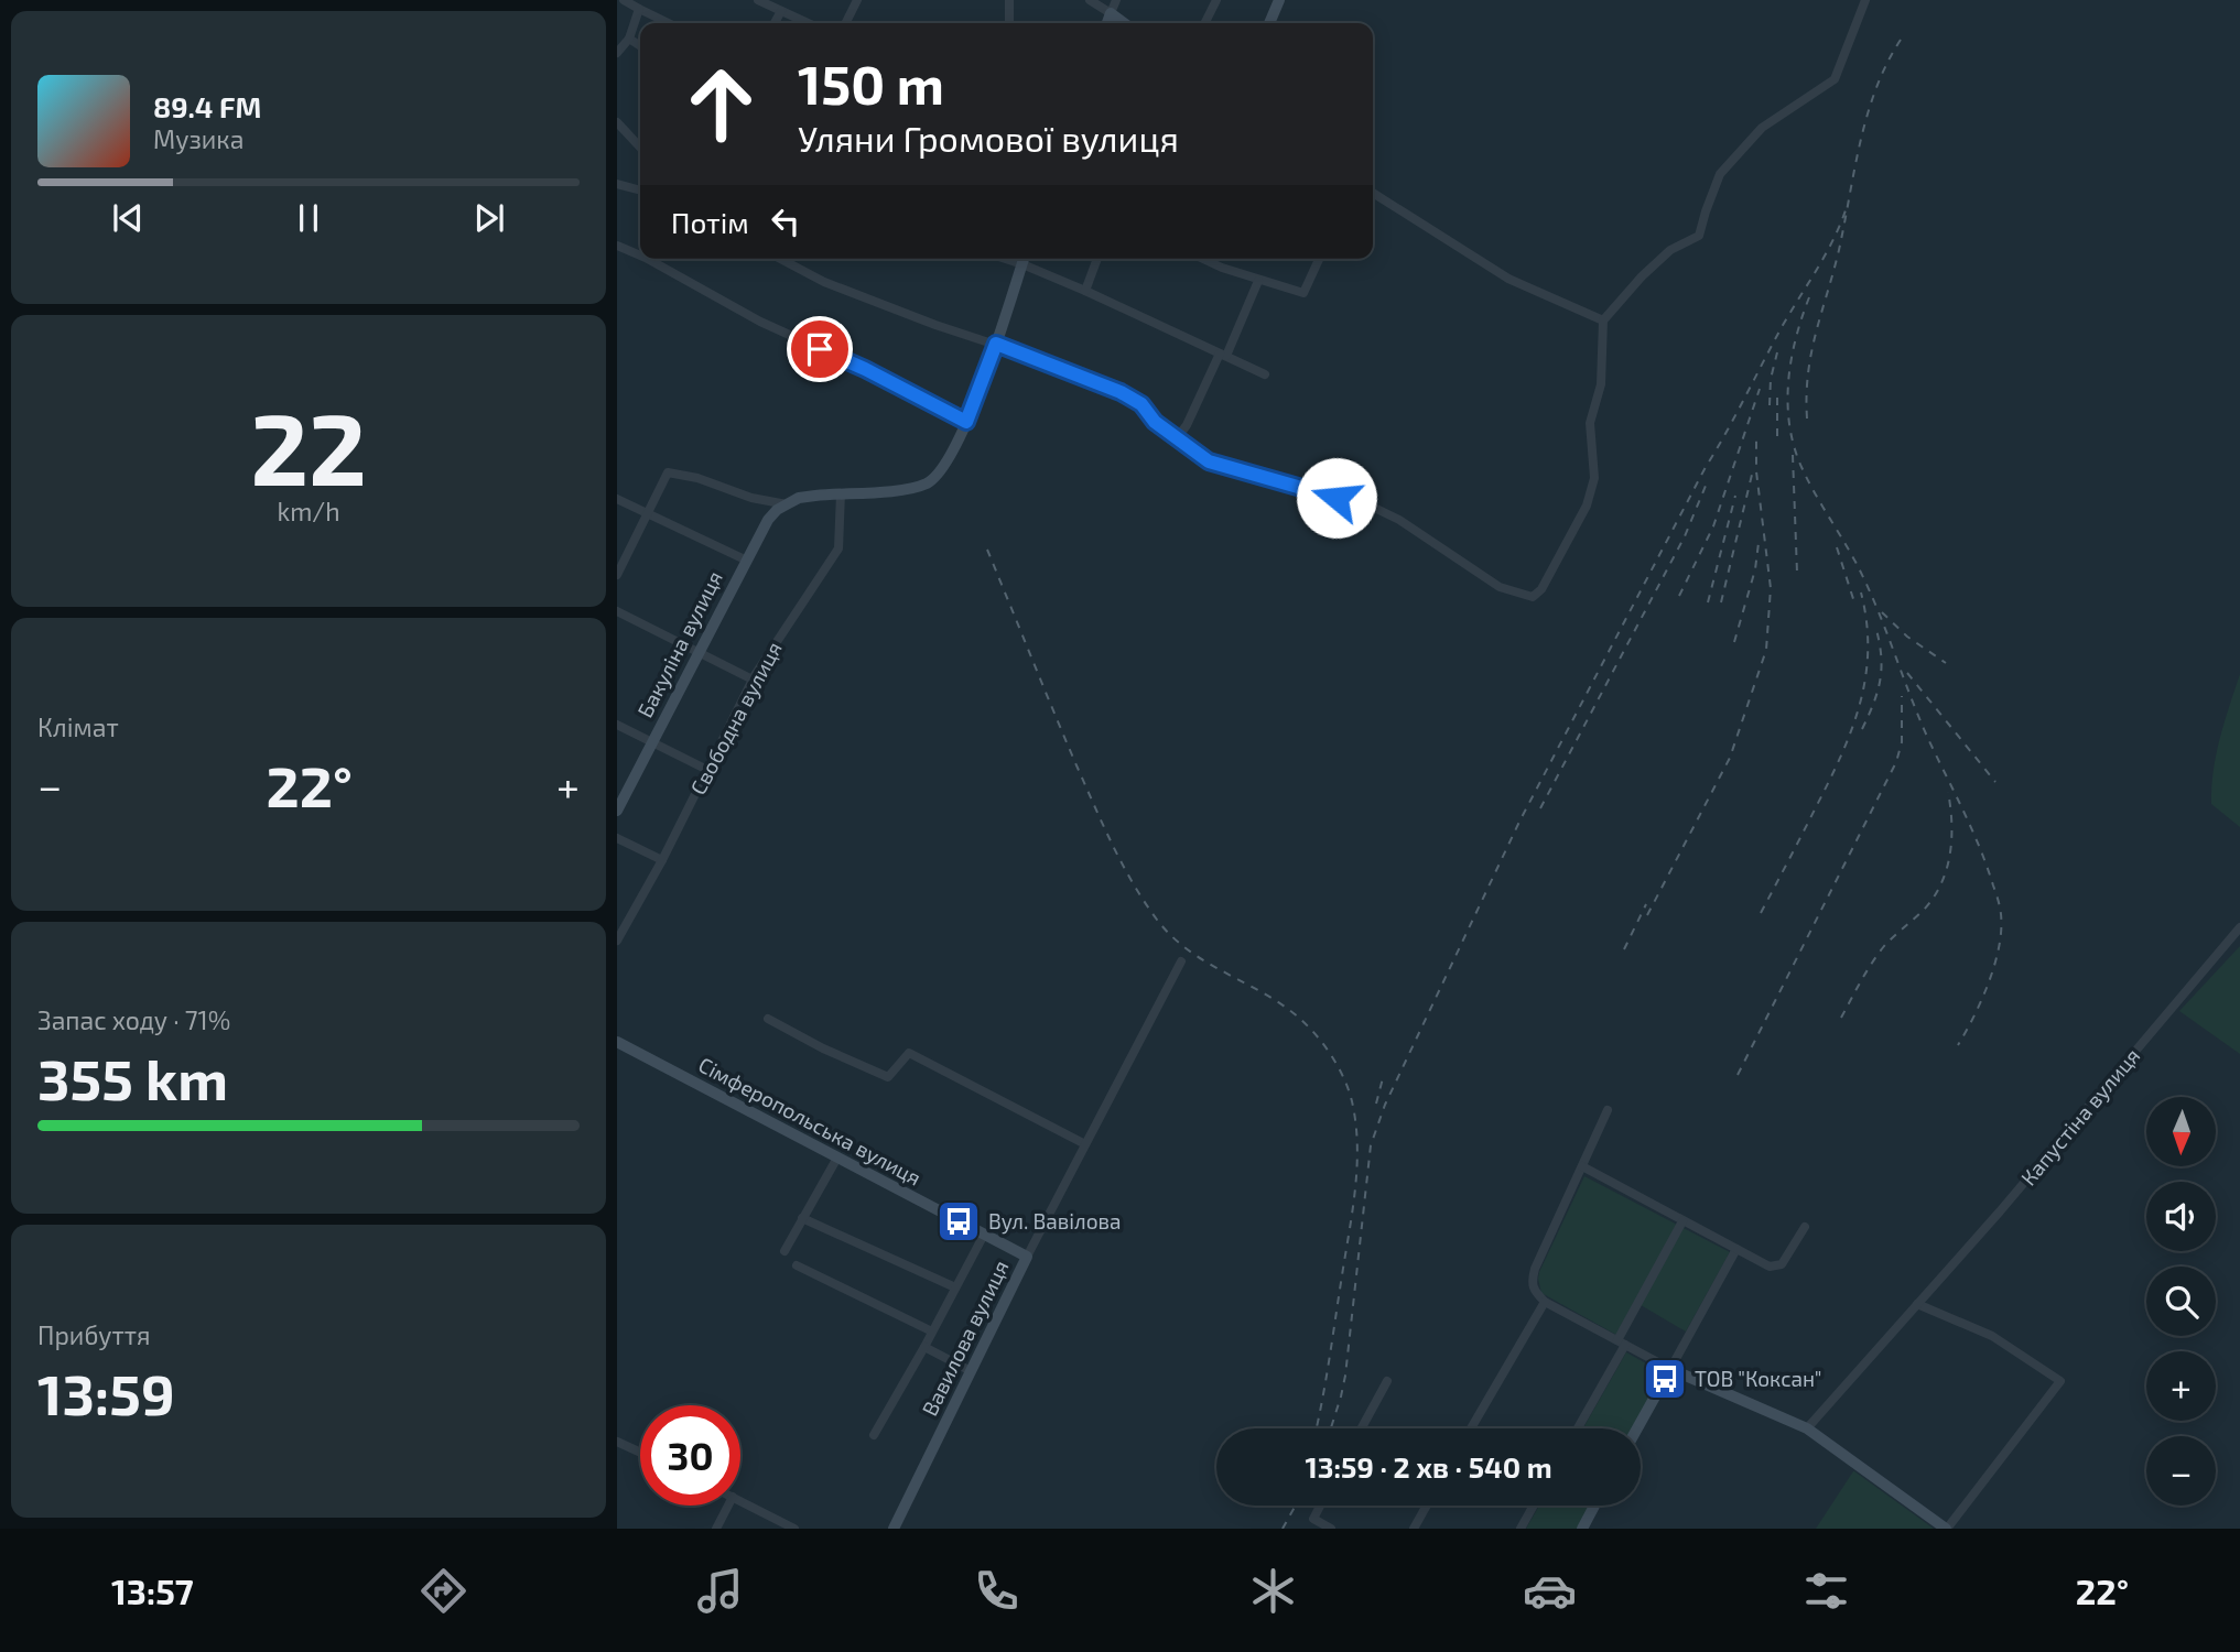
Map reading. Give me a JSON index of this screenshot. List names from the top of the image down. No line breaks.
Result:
{"streets":{"street":["Бакуліна вулиця","Свободна вулиця","Капустіна вулиця","Сімферопольська вулиця","Вавилова вулиця"]},"crossings":[["Сімферопольська вулиця","Вавилова вулиця"]],"places":{"bus stop":["Вул. Вавілова","ТОВ \"Коксан\""]},"north":"bottom","page":{"turn":["150 m","Уляни Громової вулиця"],"song":["89.4 FM","Музика"],"then":"Потім","tile":[["22","km/h"],"Клімат",["Запас ходу · 71%","355 km"],["Прибуття","13:59"]],"heat":["−","22°","+"],"map_buttons":["+","−"],"limit":"30","trip":"13:59 · 2 хв · 540 m","tabs":["13:57","22°"]}}
